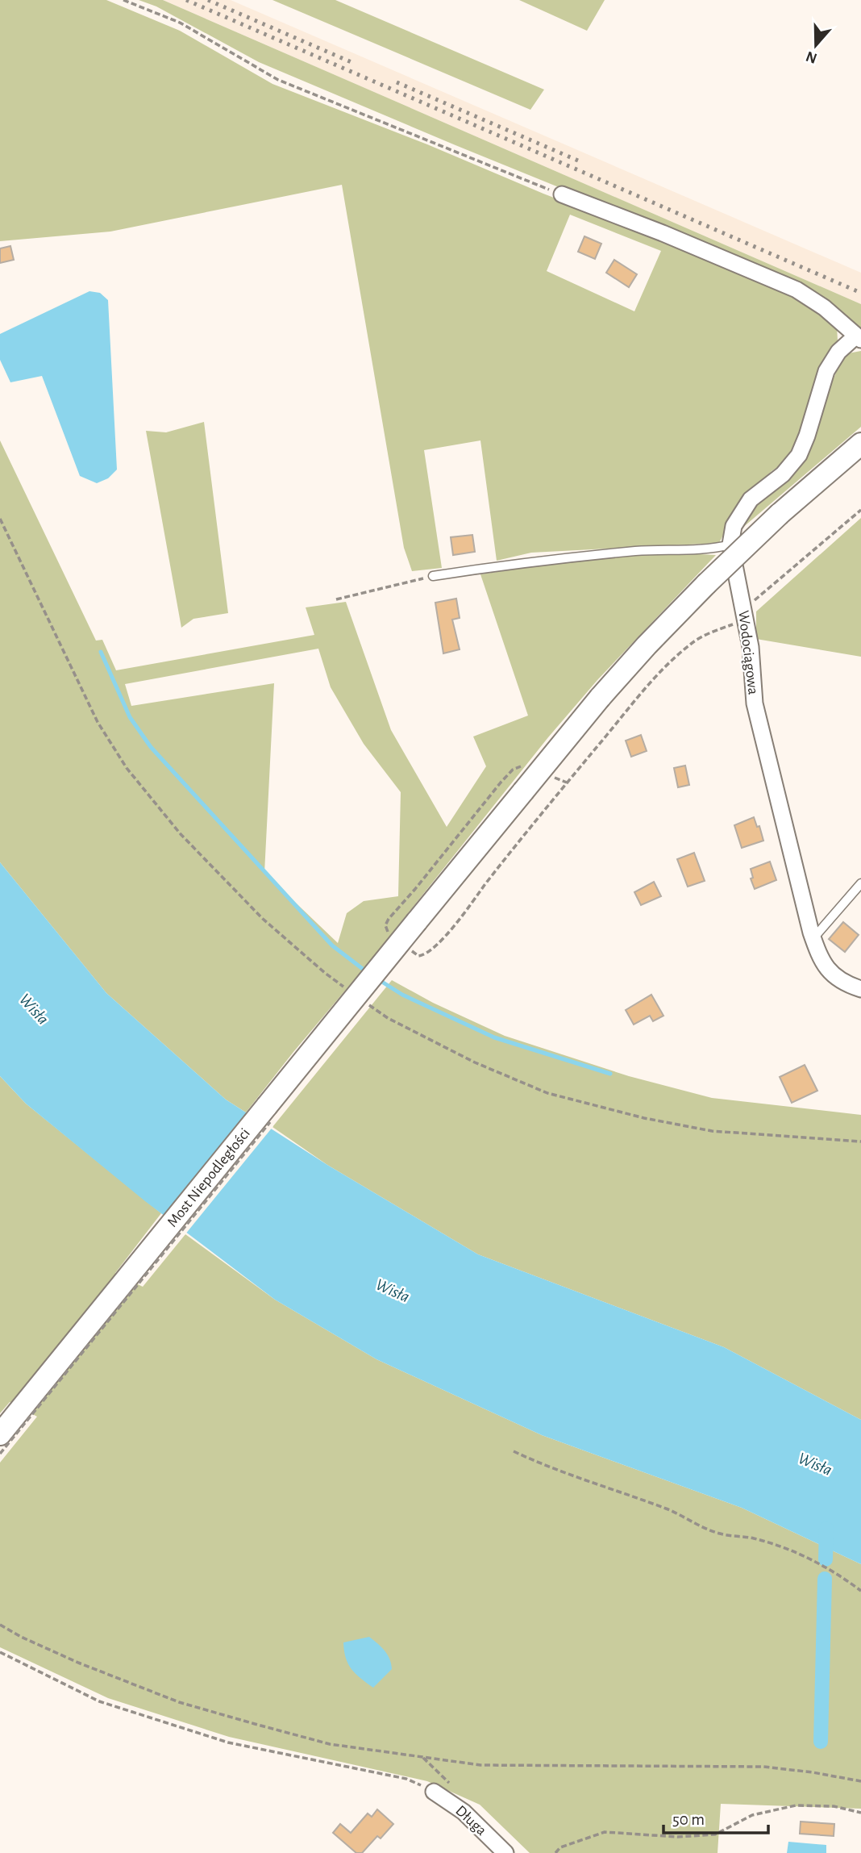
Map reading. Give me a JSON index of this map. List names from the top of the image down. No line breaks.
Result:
{"streets":{"main road":["Most Niepodległości"],"street":["Wodociągowa","Długa"]},"water":["Wisła"],"scale_bar":"50 m","north":"bottom"}
